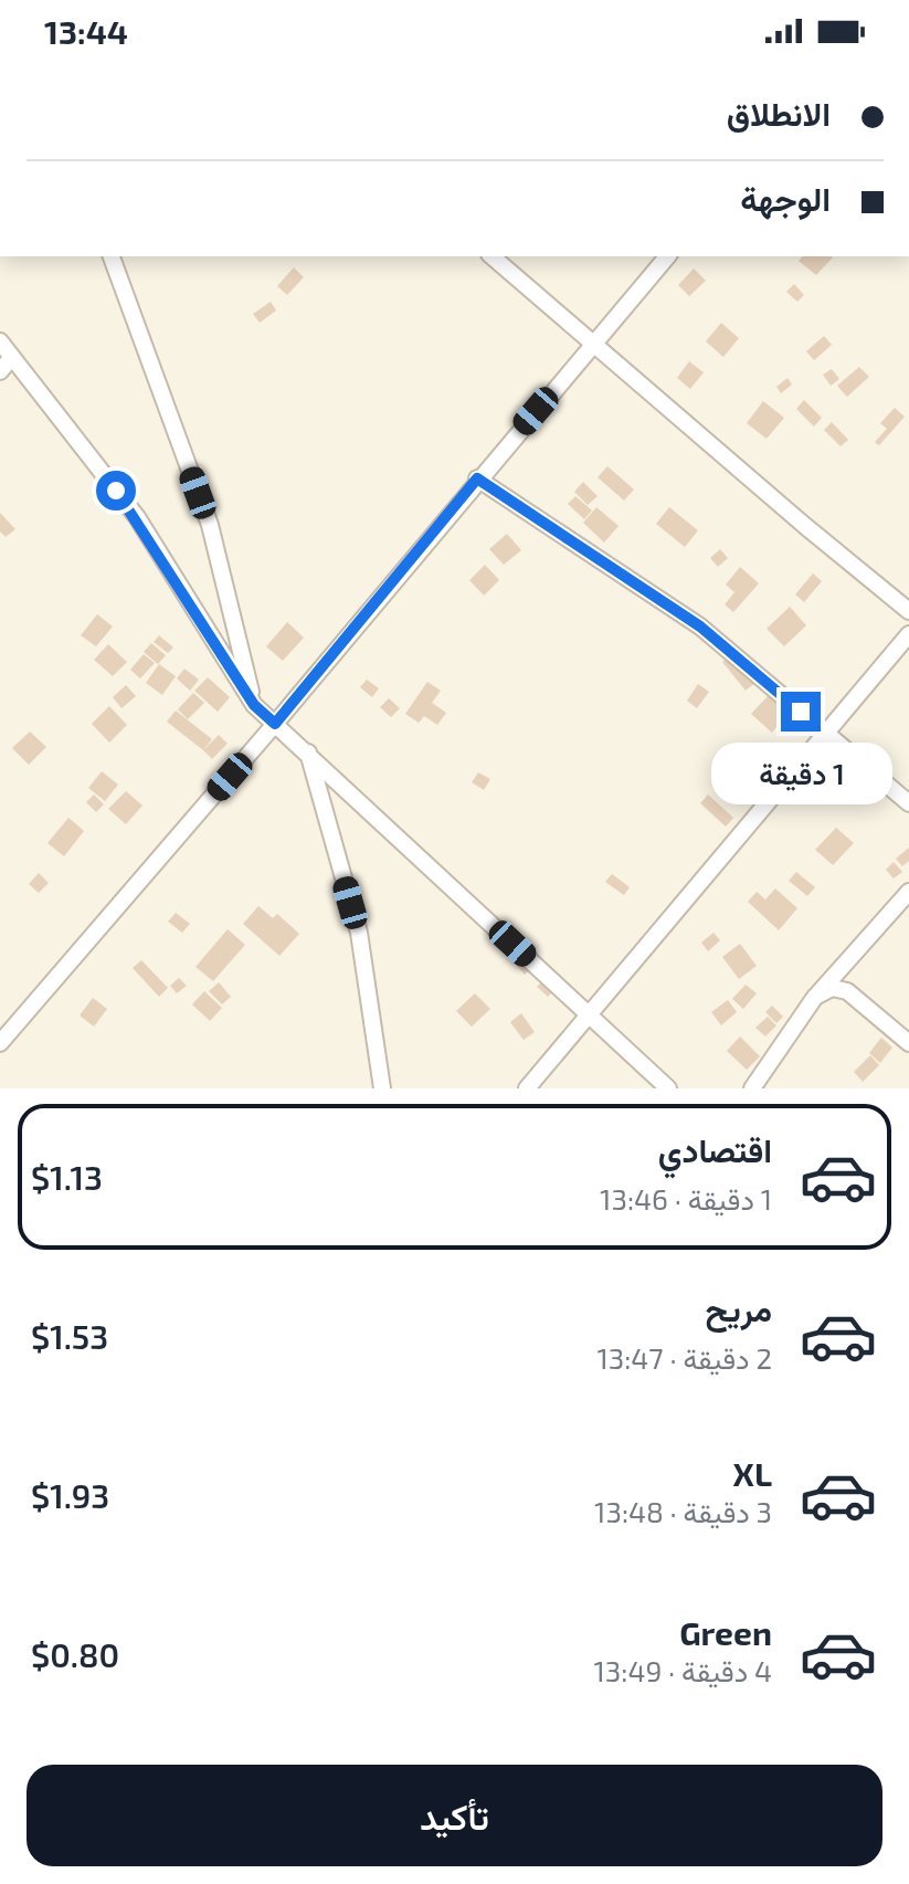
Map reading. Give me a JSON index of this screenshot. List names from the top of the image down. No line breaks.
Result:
{"page":{"status":"13:44","banner":["الانطلاق","الوجهة"],"bubble":"1 دقيقة","list":[{"name":"اقتصادي","note":"1 دقيقة · 13:46","value":"$1.13"},{"name":"مريح","note":"2 دقيقة · 13:47","value":"$1.53"},{"name":"XL","note":"3 دقيقة · 13:48","value":"$1.93"},{"name":"Green","note":"4 دقيقة · 13:49","value":"$0.80"}],"buttons":"تأكيد"}}
